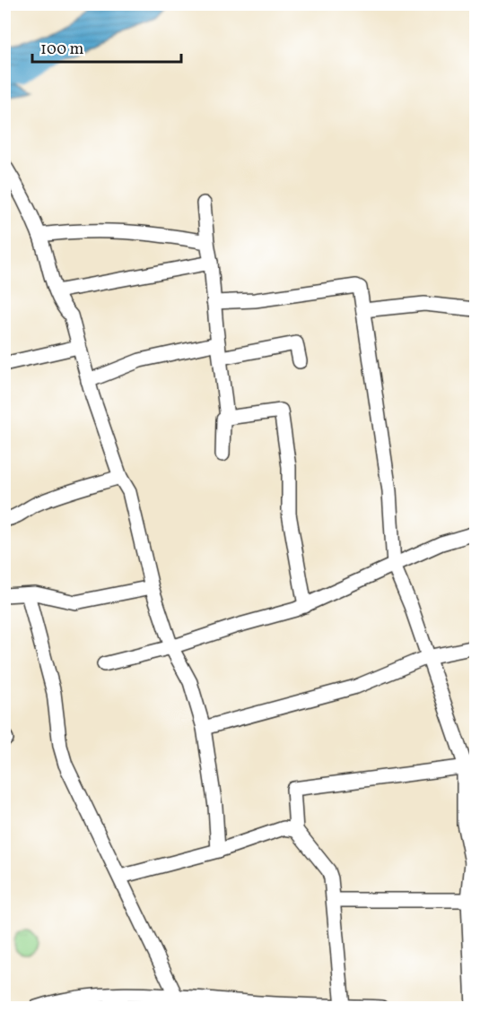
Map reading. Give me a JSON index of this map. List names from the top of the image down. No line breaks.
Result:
{"scale_bar":"100 m"}
